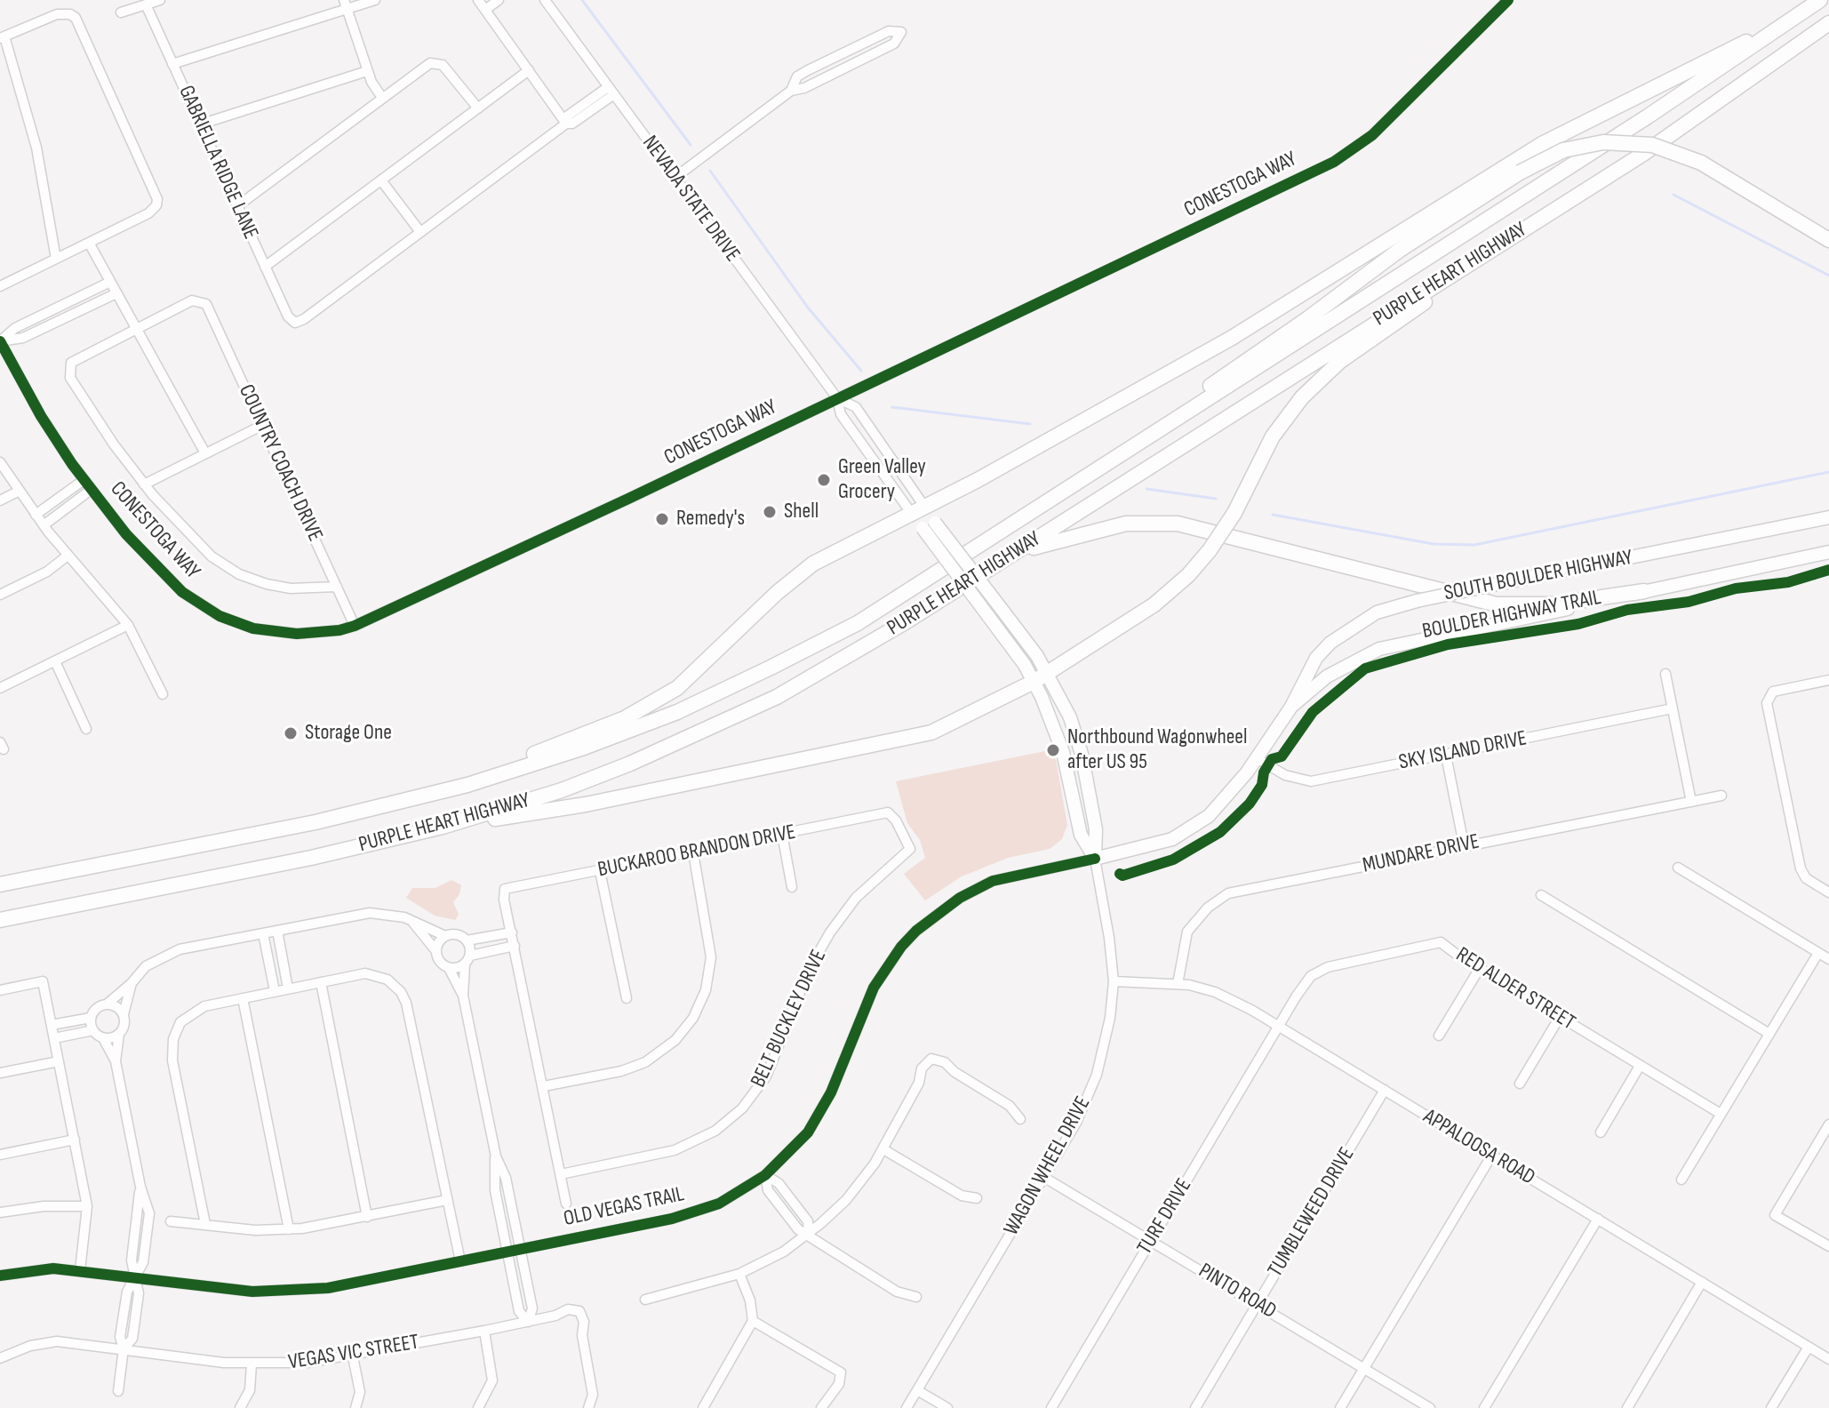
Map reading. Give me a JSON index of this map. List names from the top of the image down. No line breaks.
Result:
{"streets":{"highway":["PURPLE HEART HIGHWAY"],"main road":["SOUTH BOULDER HIGHWAY","WAGON WHEEL DRIVE"],"street":["GABRIELLA RIDGE LANE","CONESTOGA WAY","NEVADA STATE DRIVE","COUNTRY COACH DRIVE","SKY ISLAND DRIVE","BUCKAROO BRANDON DRIVE","MUNDARE DRIVE","RED ALDER STREET","BELT BUCKLEY DRIVE","APPALOOSA ROAD","OLD VEGAS TRAIL","TUMBLEWEED DRIVE","TURF DRIVE","PINTO ROAD","VEGAS VIC STREET"],"cycle path":["BOULDER HIGHWAY TRAIL"]},"crossings":[["CONESTOGA WAY","NEVADA STATE DRIVE"],["CONESTOGA WAY","COUNTRY COACH DRIVE"],["NEVADA STATE DRIVE","WAGON WHEEL DRIVE"],["SOUTH BOULDER HIGHWAY","SKY ISLAND DRIVE"],["SOUTH BOULDER HIGHWAY","WAGON WHEEL DRIVE"],["SOUTH BOULDER HIGHWAY","OLD VEGAS TRAIL"],["BUCKAROO BRANDON DRIVE","BELT BUCKLEY DRIVE"],["MUNDARE DRIVE","APPALOOSA ROAD"],["RED ALDER STREET","APPALOOSA ROAD"],["RED ALDER STREET","TURF DRIVE"],["APPALOOSA ROAD","WAGON WHEEL DRIVE"],["APPALOOSA ROAD","TUMBLEWEED DRIVE"],["APPALOOSA ROAD","TURF DRIVE"],["WAGON WHEEL DRIVE","OLD VEGAS TRAIL"],["WAGON WHEEL DRIVE","PINTO ROAD"],["TUMBLEWEED DRIVE","PINTO ROAD"],["TURF DRIVE","PINTO ROAD"]],"places":["Green Valley Grocery","Shell","Remedy's","Storage One","Northbound Wagonwheel after US 95"]}
